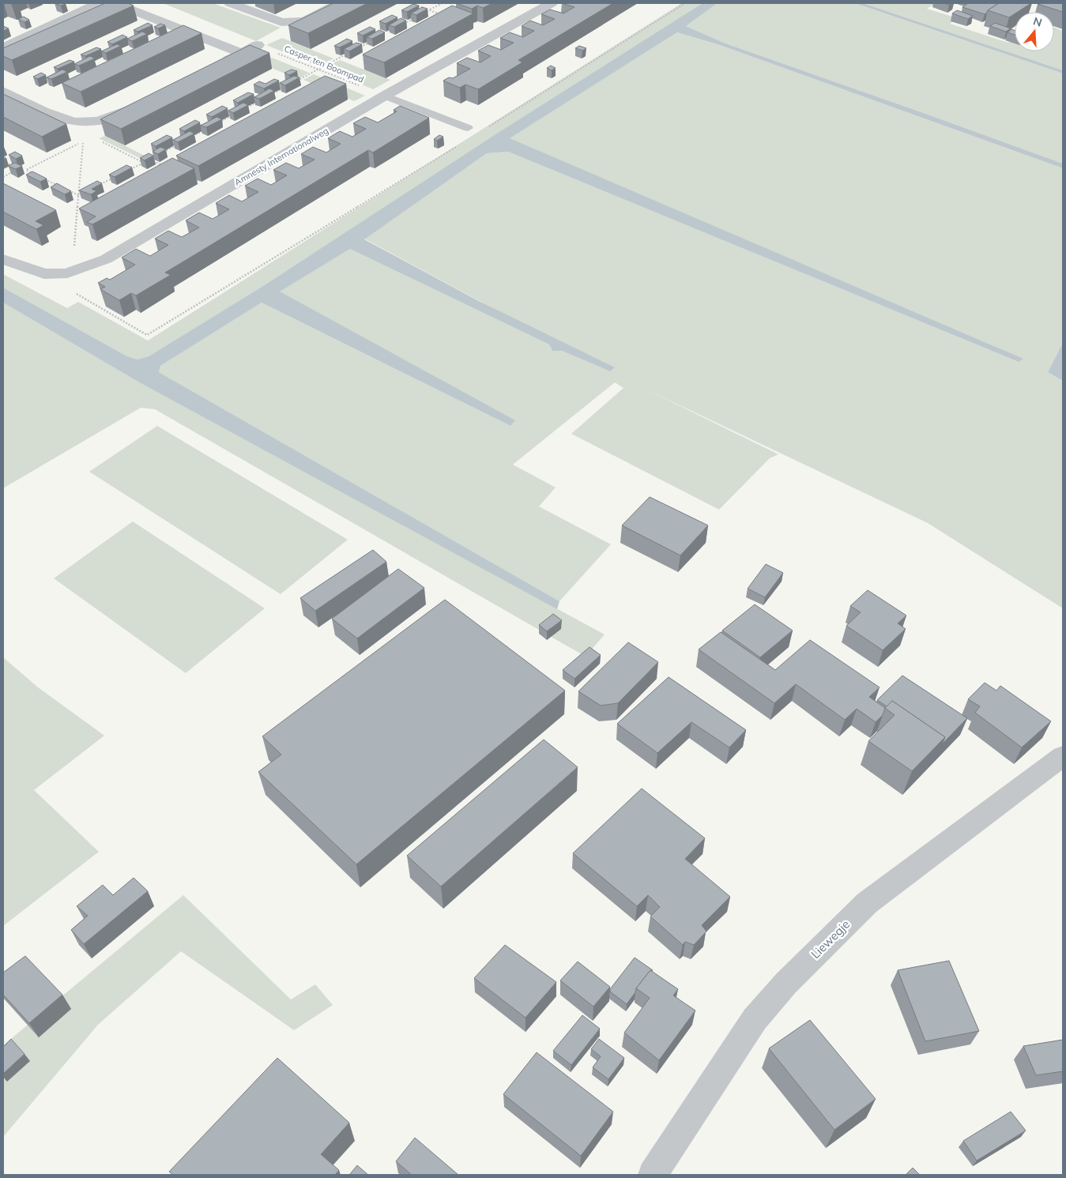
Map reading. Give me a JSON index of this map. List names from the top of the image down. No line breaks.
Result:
{"streets":{"street":["Amnesty Internationalweg","Liewegje"],"path":["Casper ten Boompad"]},"crossings":[["Casper ten Boompad","Amnesty Internationalweg"]],"north":"top"}
